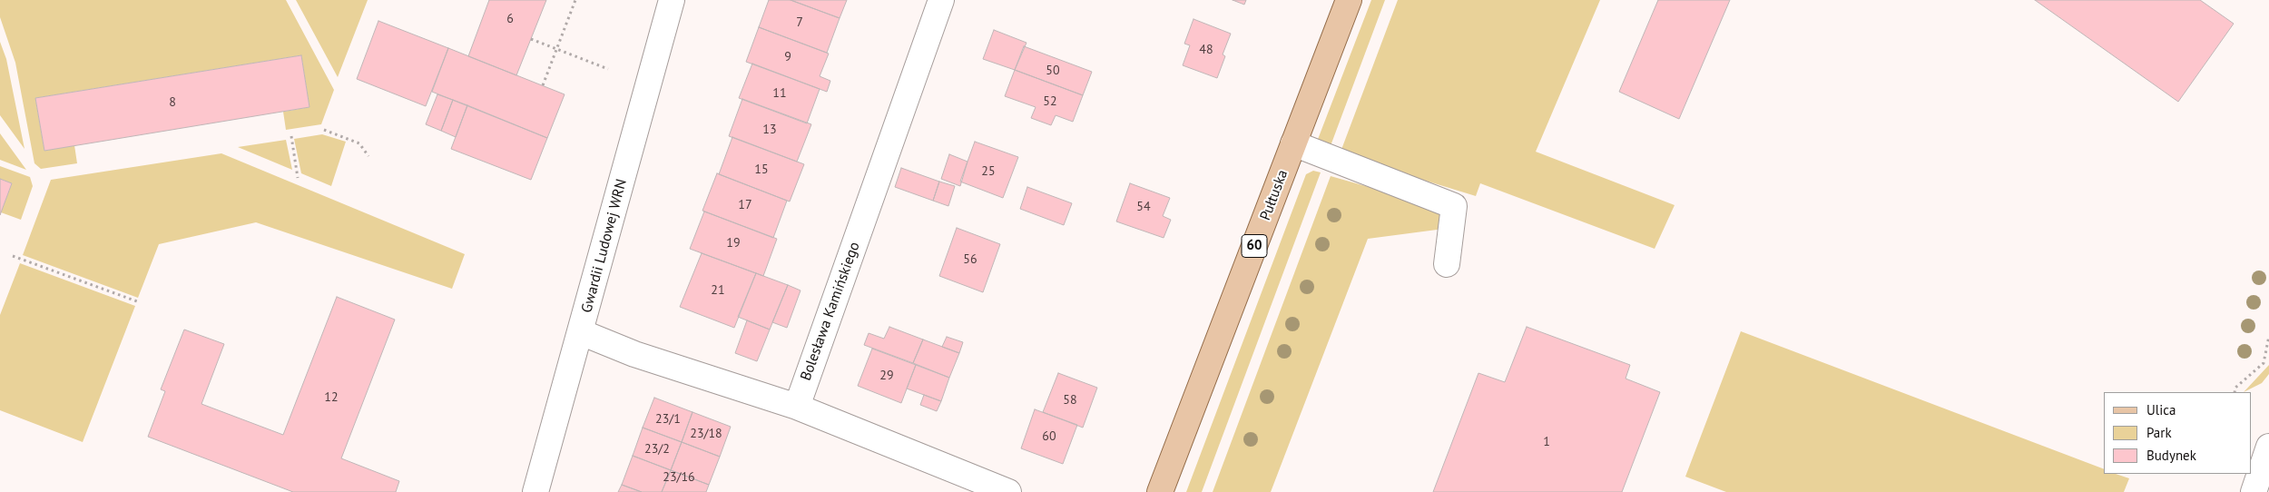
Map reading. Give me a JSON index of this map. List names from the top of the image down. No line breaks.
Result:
{"streets":{"main road":["Pułtuska","60"],"street":["Gwardii Ludowej WRN","Bolesława Kamińskiego"]},"house_numbers":["6","7","48","9","50","11","52","8","13","15","25","17","54","19","56","21","29","12","58","23/1","23/18","60","1","23/2","23/16"],"legend":["Ulica","Park","Budynek"]}
